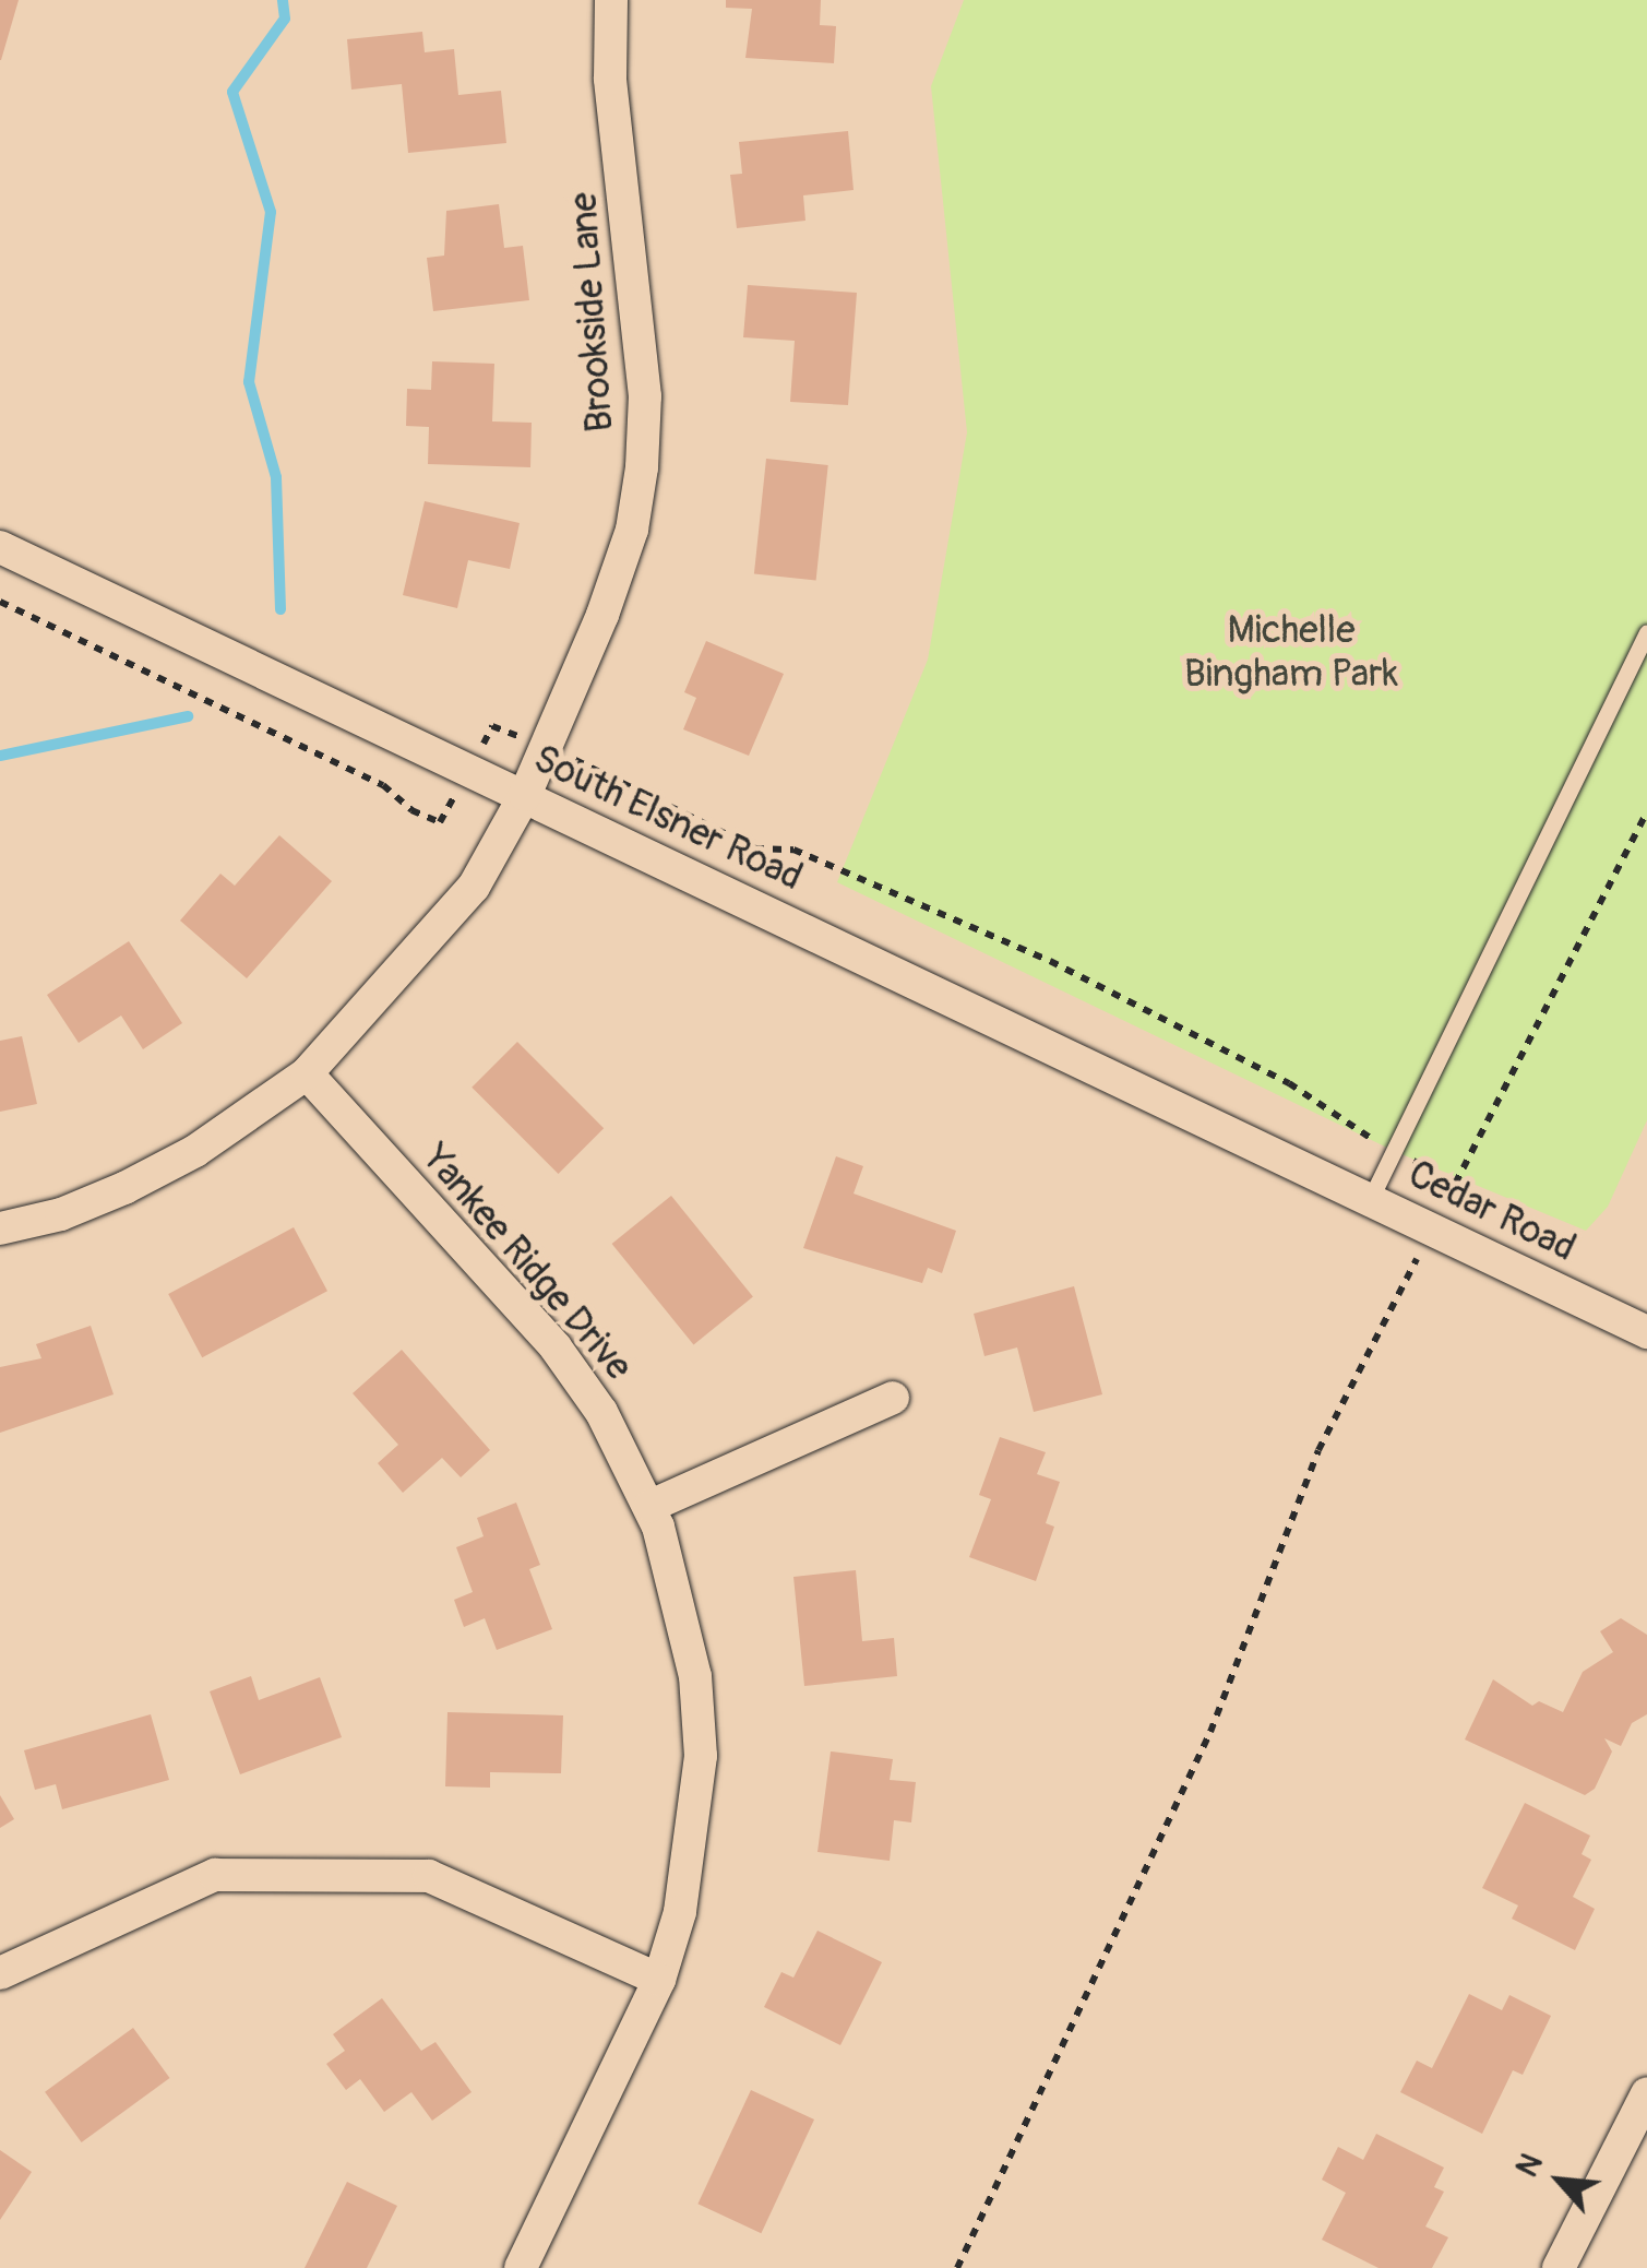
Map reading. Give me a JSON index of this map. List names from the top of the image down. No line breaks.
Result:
{"streets":{"street":["Brookside Lane","South Elsner Road","Cedar Road","Yankee Ridge Drive"]},"crossings":[["Brookside Lane","South Elsner Road"],["Brookside Lane","Yankee Ridge Drive"],["South Elsner Road","Cedar Road"]],"parks":["Michelle Bingham Park"],"north":"top left"}
